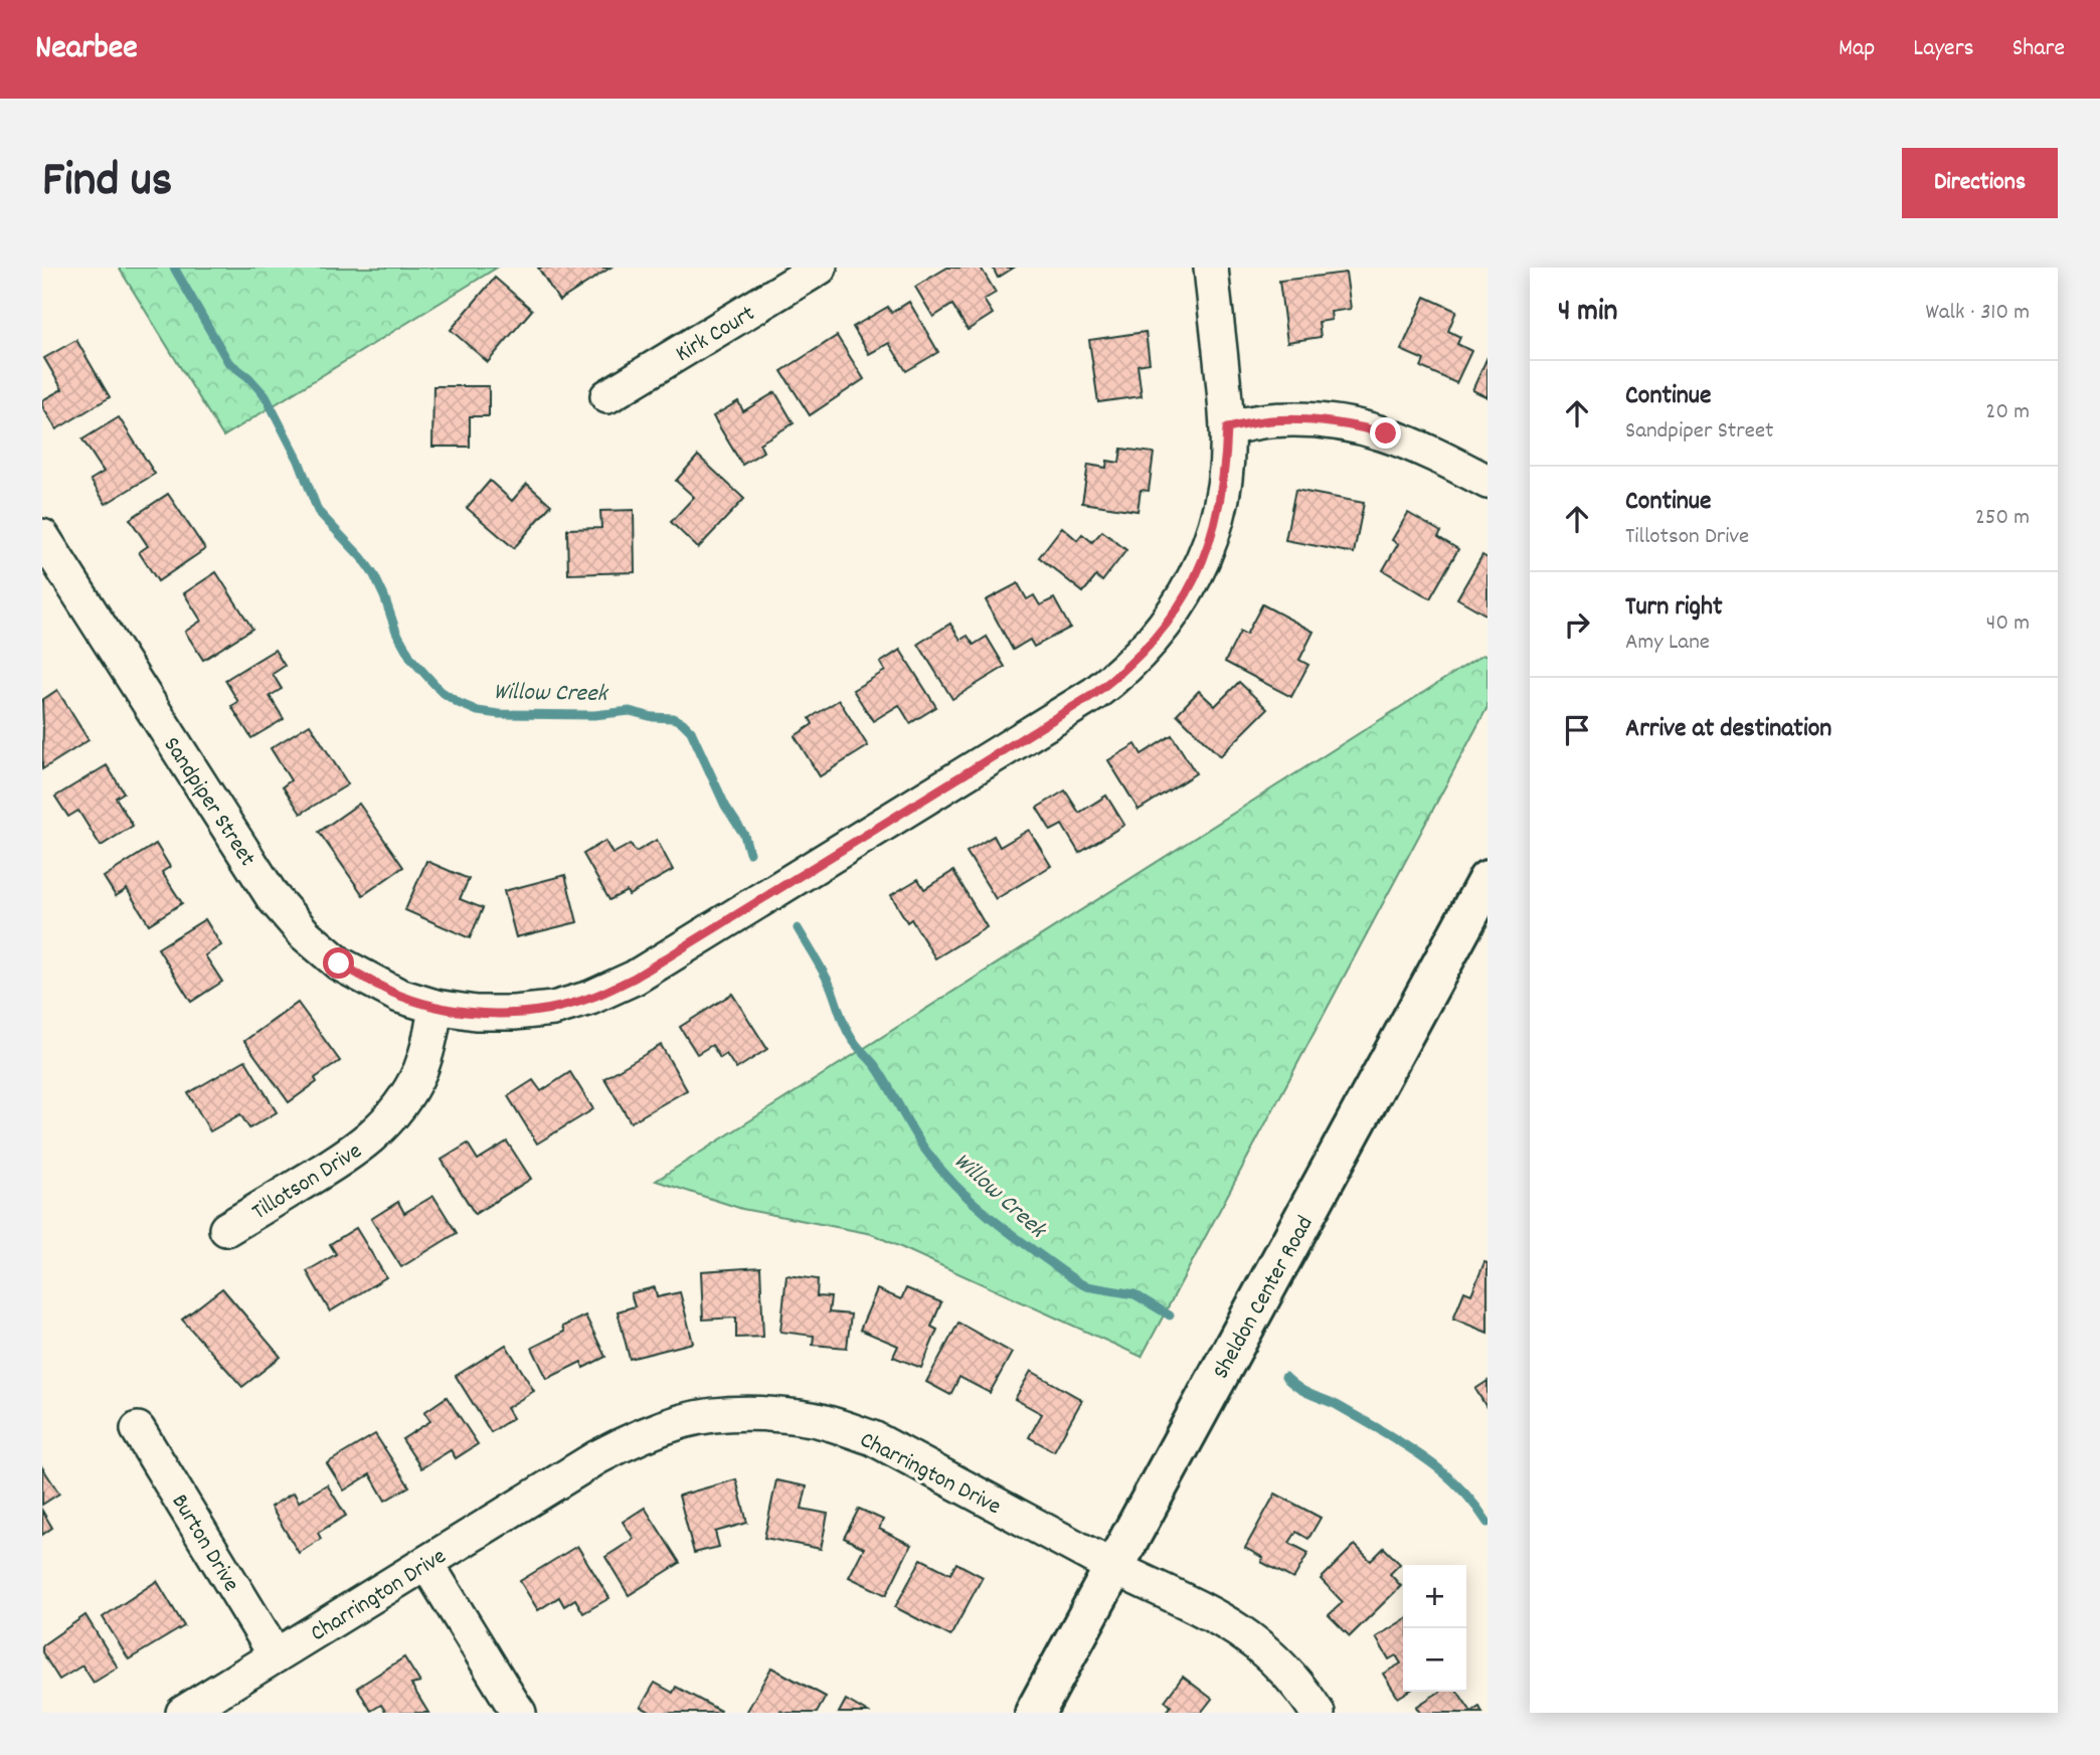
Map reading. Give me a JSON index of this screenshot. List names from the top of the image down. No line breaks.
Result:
{"streets":{"main road":["Sheldon Center Road"],"street":["Kirk Court","Sandpiper Street","Tillotson Drive","Charrington Drive","Burton Drive"]},"crossings":[["Sandpiper Street","Tillotson Drive"],["Sheldon Center Road","Charrington Drive"],["Charrington Drive","Burton Drive"]],"water":["Willow Creek"],"page":{"header":"Nearbee","nav":["Map","Layers","Share"],"title":"Find us","buttons":"Directions","heading":["4 min","Walk · 310 m"],"list":[["Continue","Sandpiper Street","20 m"],["Continue","Tillotson Drive","250 m"],["Turn right","Amy Lane","40 m"],"Arrive at destination"],"map_buttons":["+","−"]}}
